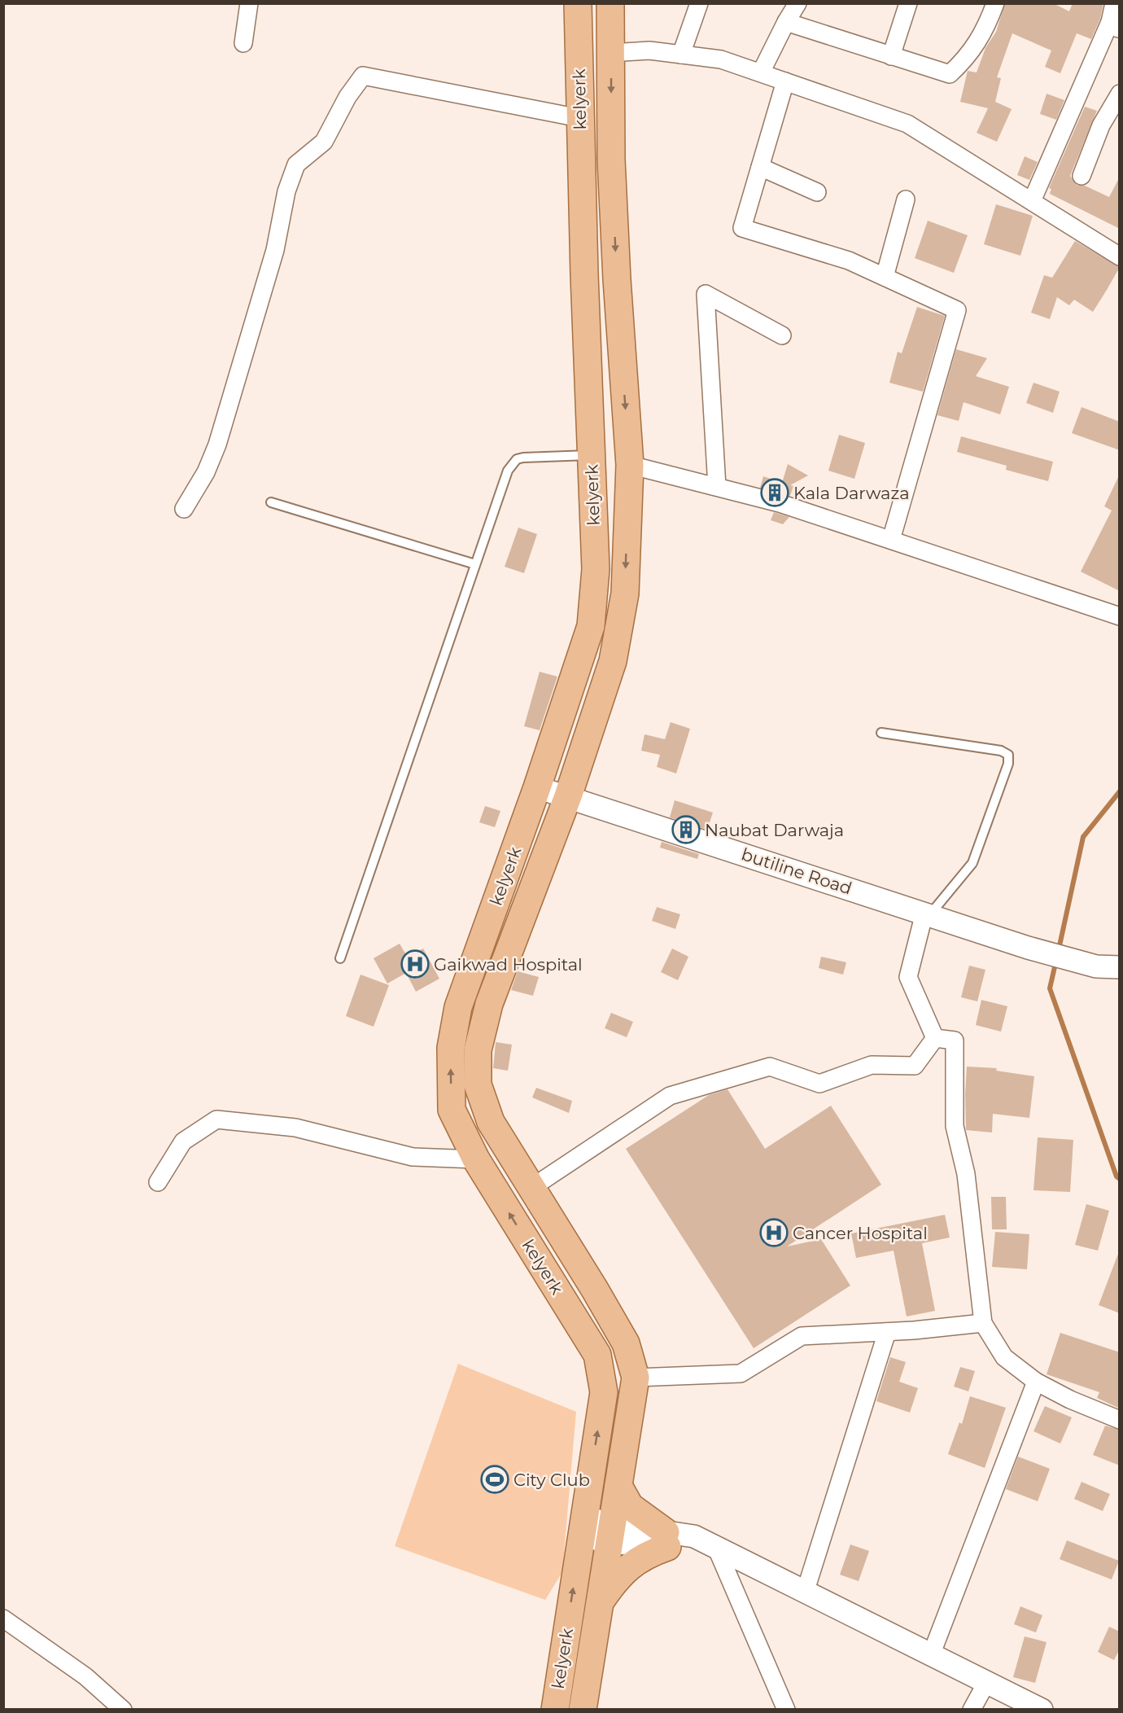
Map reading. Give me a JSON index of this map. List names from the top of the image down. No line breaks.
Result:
{"streets":{"main road":["kelyerk"],"street":["butiline Road"]},"crossings":[["kelyerk","butiline Road"]],"places":{"building":["Kala Darwaza","Naubat Darwaja"],"hospital":["Gaikwad Hospital","Cancer Hospital"],"sports":["City Club"]}}
